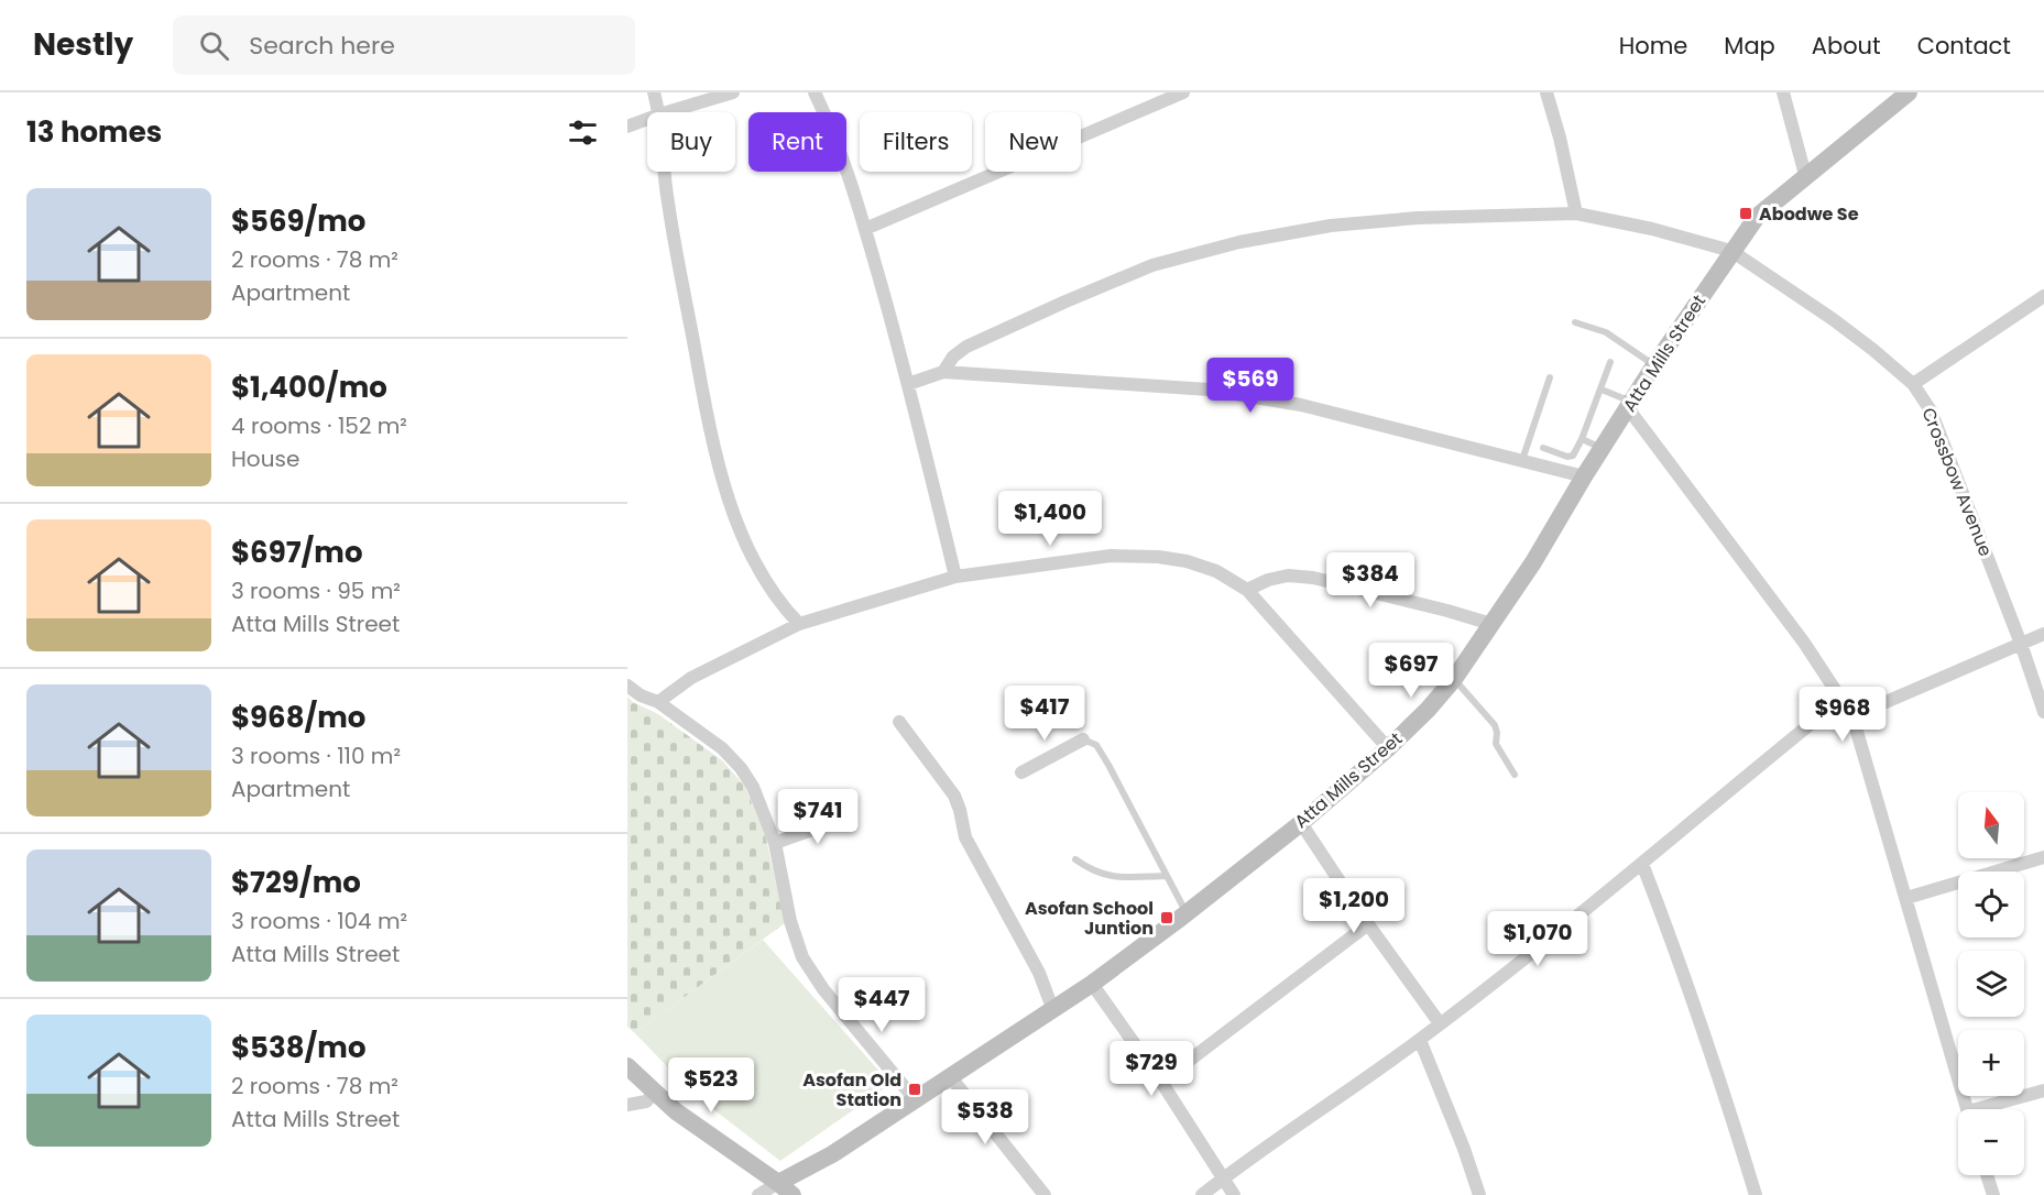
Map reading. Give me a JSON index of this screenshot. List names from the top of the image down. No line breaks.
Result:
{"streets":{"main road":["Atta Mills Street"],"street":["Crossbow Avenue"]},"crossings":[["Atta Mills Street","Crossbow Avenue"]],"places":{"transit":["Abodwe Se","Asofan School Juntion","Asofan Old Station"]},"north":"top","page":{"header":"Nestly","search":"Search here","nav":["Home","Map","About","Contact"],"heading":"13 homes","chip":["Buy","Rent","Filters","New"],"list":[{"name":"$569/mo","note":"2 rooms · 78 m² · Apartment"},{"name":"$1,400/mo","note":"4 rooms · 152 m² · House"},{"name":"$697/mo","note":"3 rooms · 95 m² · Atta Mills Street"},{"name":"$968/mo","note":"3 rooms · 110 m² · Apartment"},{"name":"$729/mo","note":"3 rooms · 104 m² · Atta Mills Street"},{"name":"$538/mo","note":"2 rooms · 78 m² · Atta Mills Street"}],"price":["$569","$1,400","$384","$697","$417","$968","$741","$1,200","$1,070","$447","$729","$523","$538"],"map_buttons":["+","−"]}}
